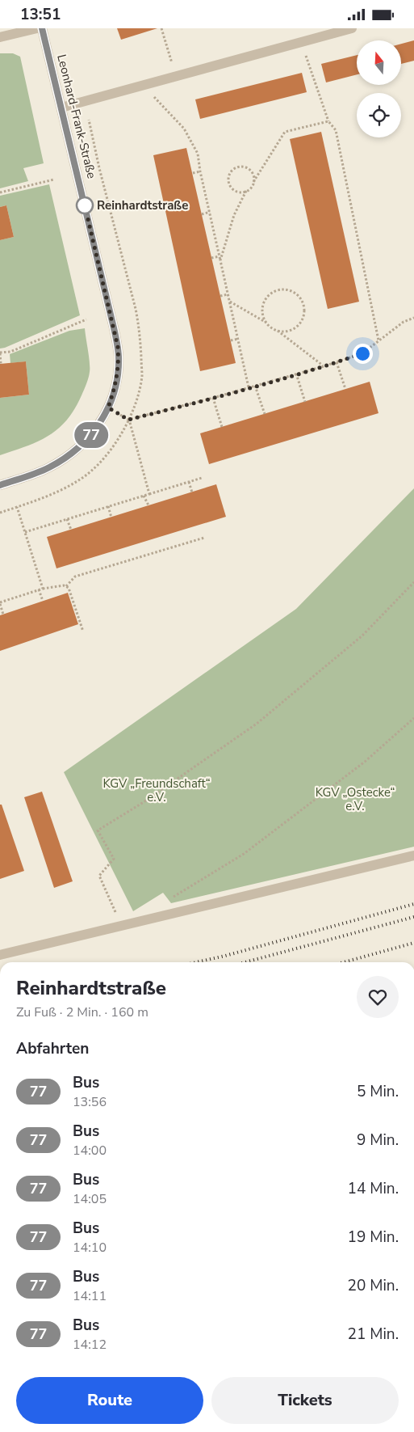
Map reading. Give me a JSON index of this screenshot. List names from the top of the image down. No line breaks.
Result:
{"streets":{"street":["Leonhard-Frank-Straße"]},"parks":["KGV „Freundschaft“ e.V.","KGV „Ostecke“ e.V."],"places":["Reinhardtstraße"],"lines":["bus line 77"],"north":"top","page":{"status":"13:51","on_map":"77","heading":[["Reinhardtstraße","Zu Fuß · 2 Min. · 160 m"],"Abfahrten"],"list":[{"mark":"77","name":"Bus","note":"13:56","value":"5 Min."},{"mark":"77","name":"Bus","note":"14:00","value":"9 Min."},{"mark":"77","name":"Bus","note":"14:05","value":"14 Min."},{"mark":"77","name":"Bus","note":"14:10","value":"19 Min."},{"mark":"77","name":"Bus","note":"14:11","value":"20 Min."},{"mark":"77","name":"Bus","note":"14:12","value":"21 Min."}],"buttons":["Route","Tickets"]}}
